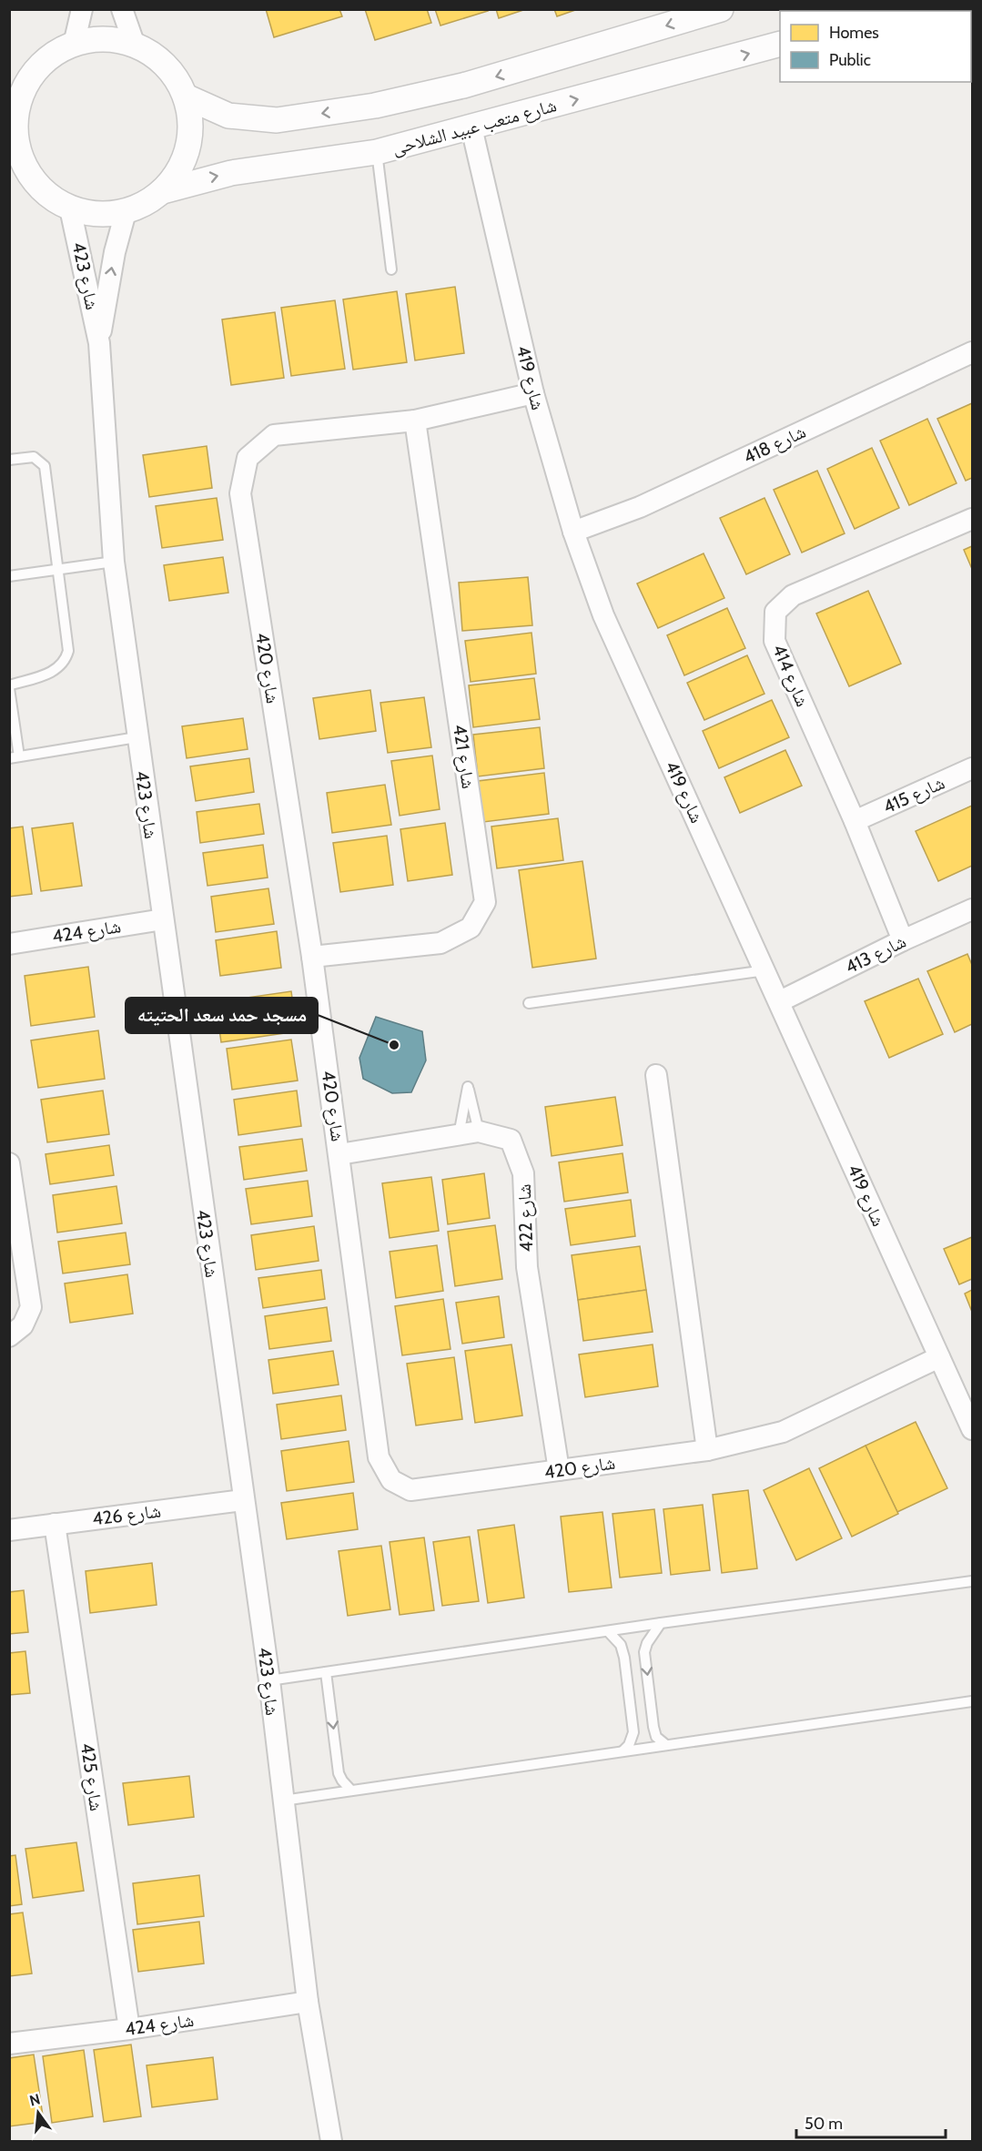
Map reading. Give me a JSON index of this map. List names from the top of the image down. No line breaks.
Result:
{"streets":{"street":["شارع متعب عبيد الشلاحى","شارع 423","شارع 419","شارع 418","شارع 420","شارع 414","شارع 421","شارع 415","شارع 424","شارع 413","شارع 422","شارع 426","شارع 425"]},"crossings":[["شارع متعب عبيد الشلاحى","شارع 423"],["شارع متعب عبيد الشلاحى","شارع 419"],["شارع 423","شارع 424"],["شارع 423","شارع 426"],["شارع 419","شارع 418"],["شارع 419","شارع 420"],["شارع 419","شارع 413"],["شارع 420","شارع 421"],["شارع 420","شارع 422"],["شارع 414","شارع 415"],["شارع 414","شارع 413"],["شارع 424","شارع 425"],["شارع 426","شارع 425"]],"places":["مسجد حمد سعد الحتيته"],"legend":["Homes","Public"],"scale_bar":"50 m","north":"top"}
